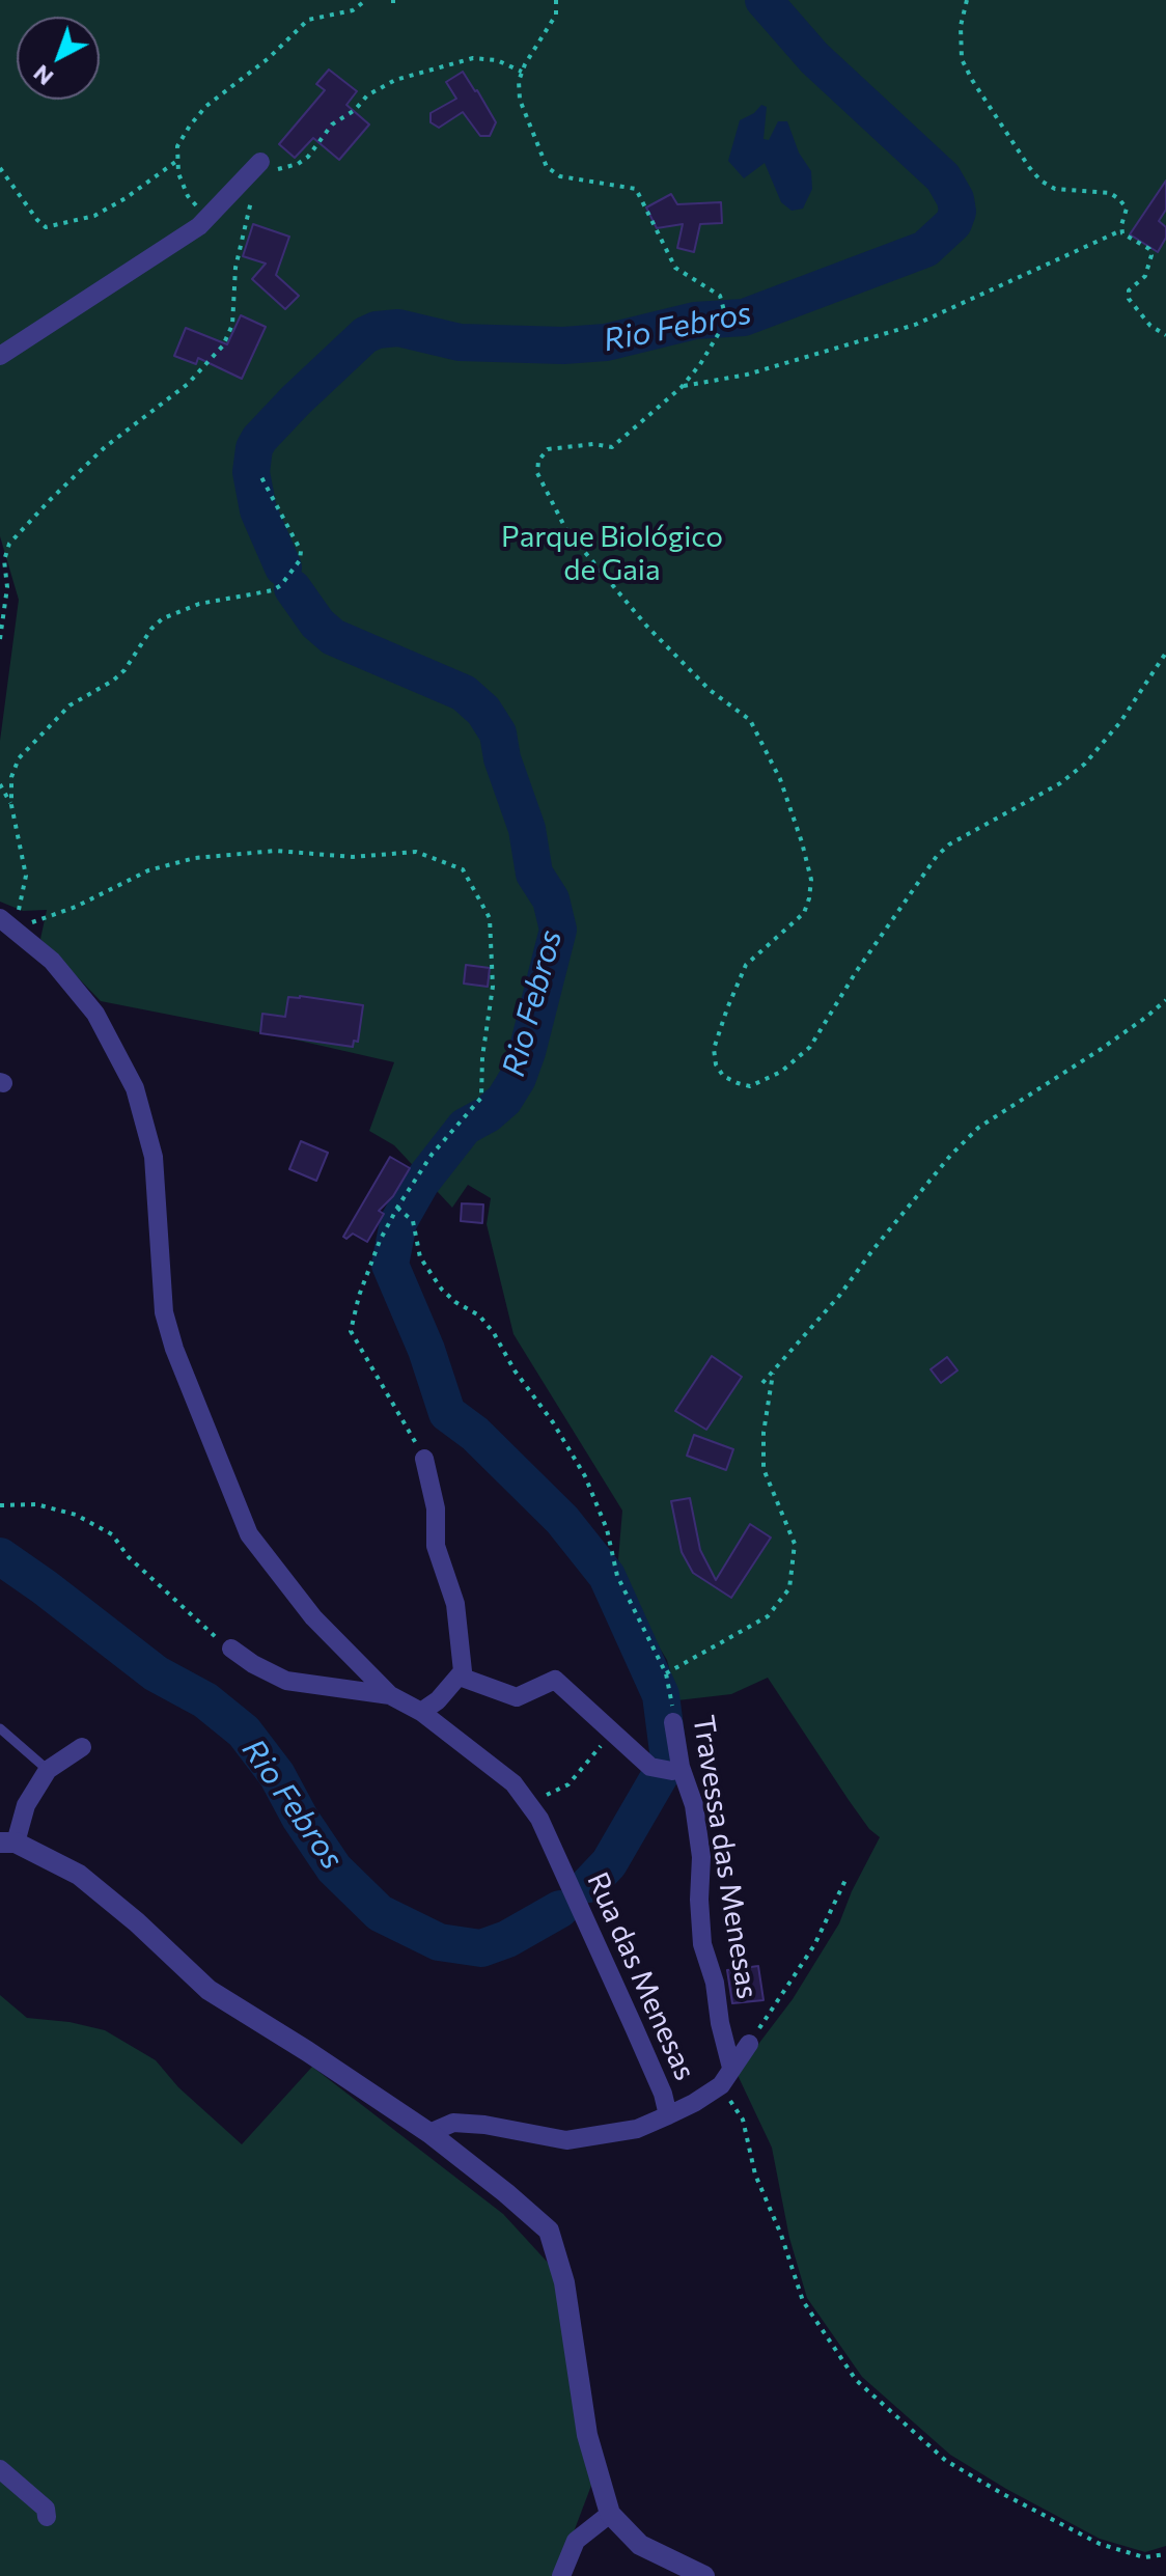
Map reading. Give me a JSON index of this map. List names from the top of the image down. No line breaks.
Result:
{"streets":{"street":["Travessa das Menesas","Rua das Menesas"]},"water":["Rio Febros"],"parks":["Parque Biológico de Gaia"],"north":"bottom left"}
